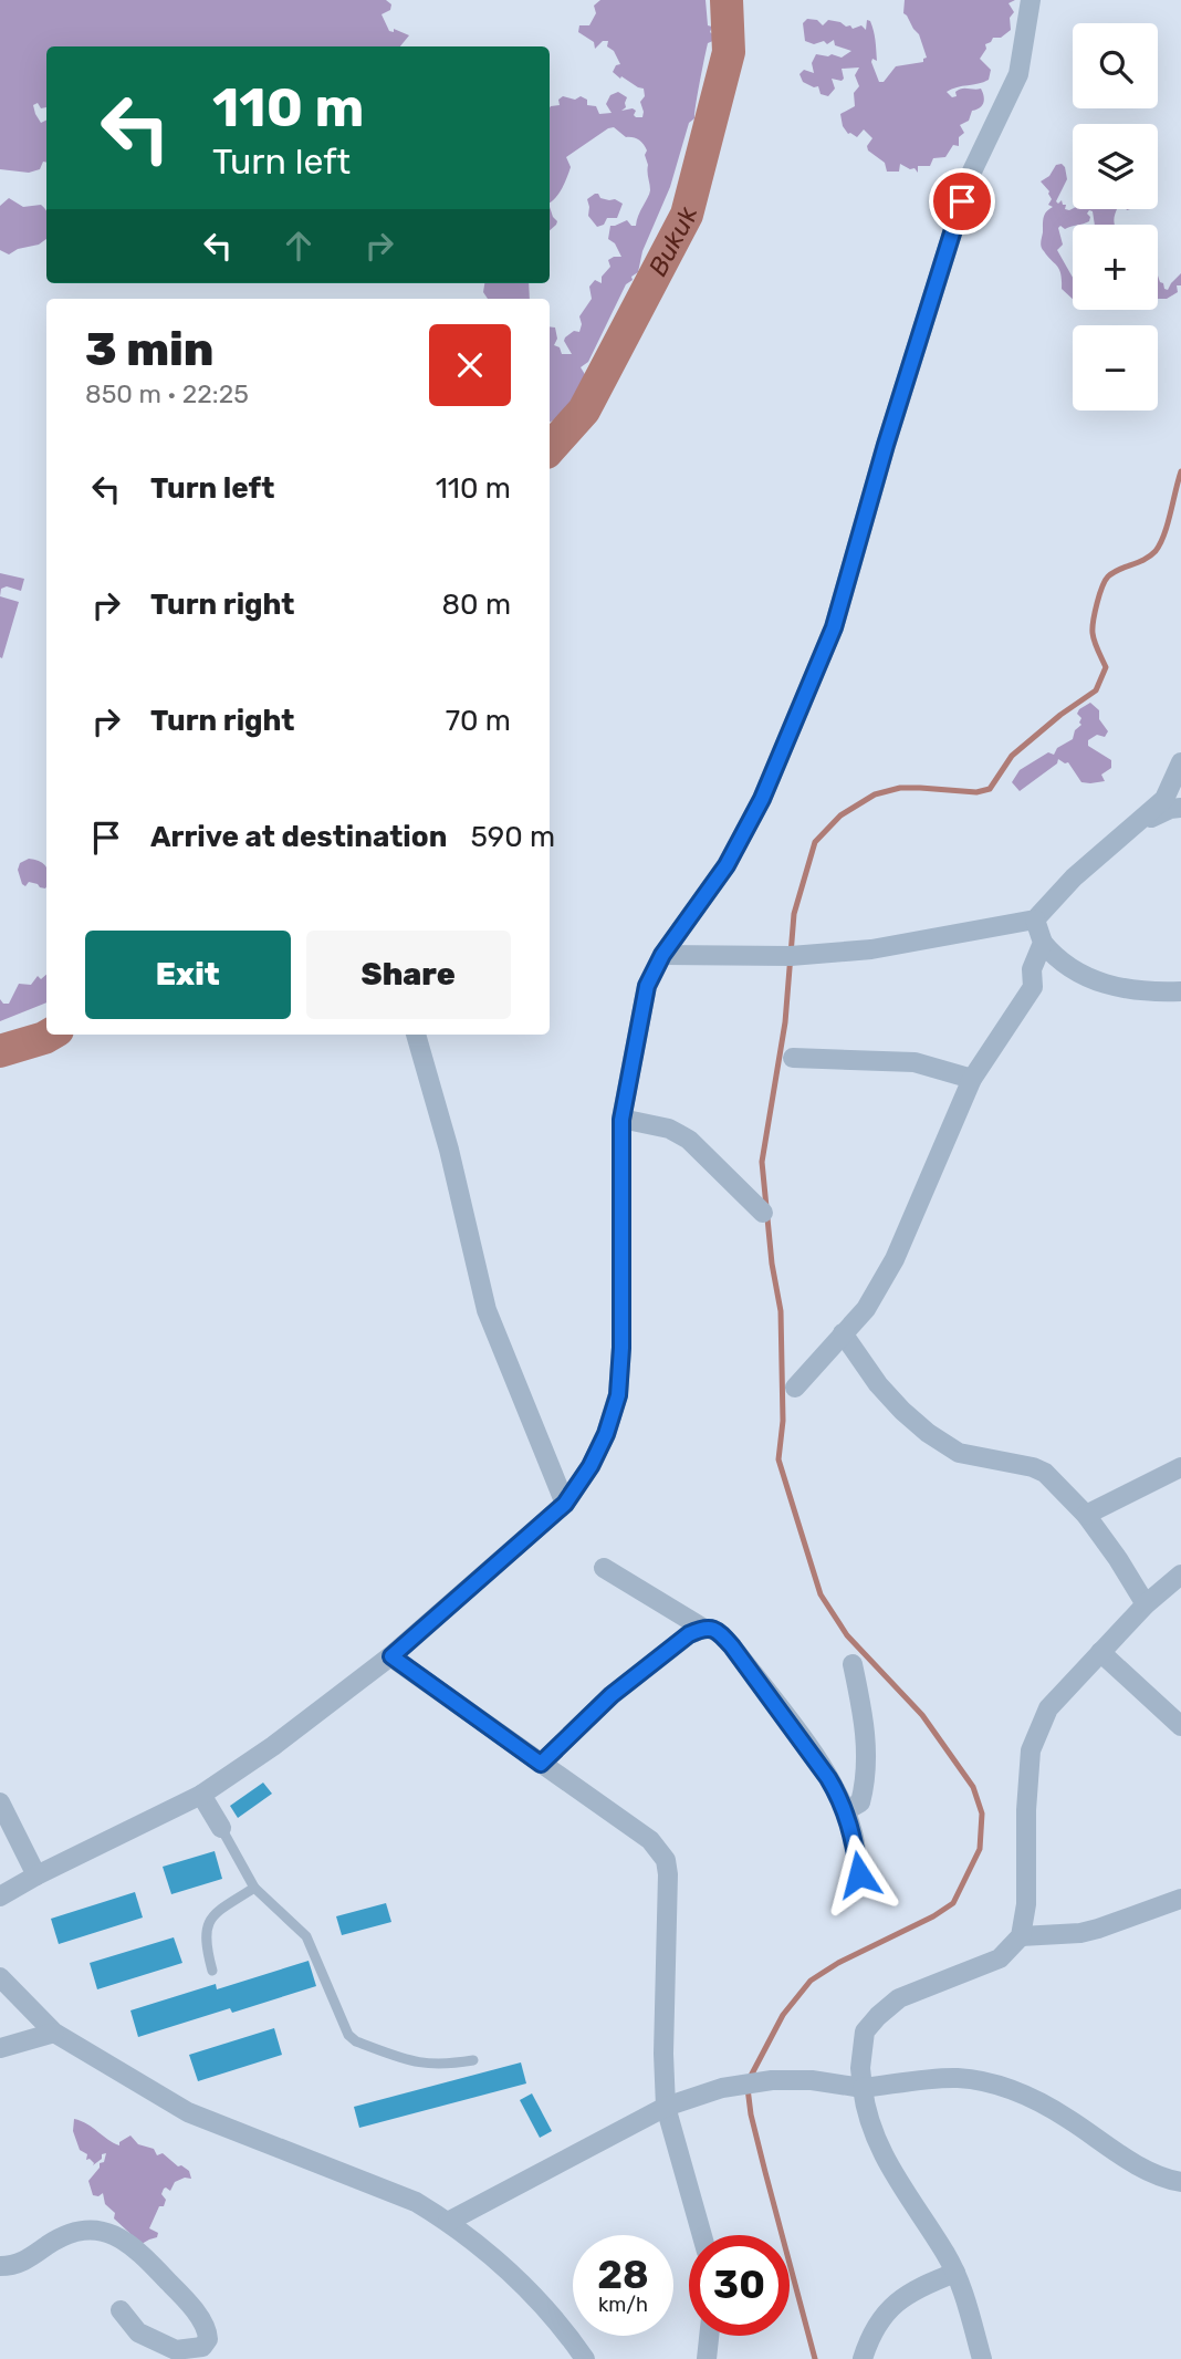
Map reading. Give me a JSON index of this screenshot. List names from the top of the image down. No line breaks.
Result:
{"water":["Bukuk"],"page":{"map_buttons":["+","−"],"turn":["110 m","Turn left"],"heading":["3 min","850 m · 22:25"],"list":[{"name":"Turn left","value":"110 m"},{"name":"Turn right","value":"80 m"},{"name":"Turn right","value":"70 m"},{"name":"Arrive at destination","value":"590 m"}],"buttons":["Exit","Share"],"speed":"28 km/h","limit":"30"}}
